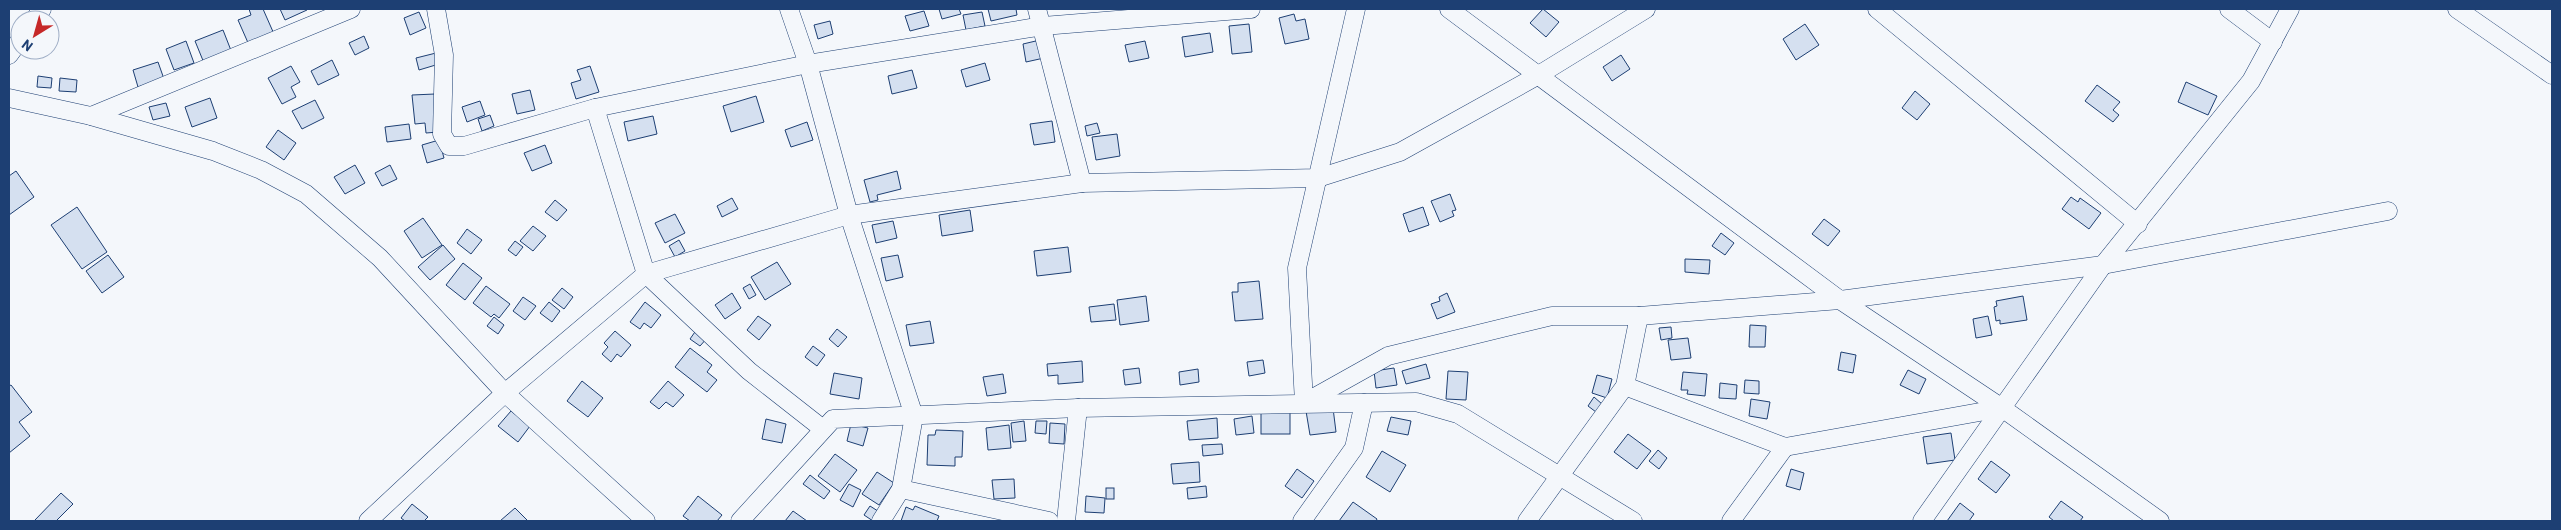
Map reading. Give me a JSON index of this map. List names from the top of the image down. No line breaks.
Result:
{"north":"bottom left"}
